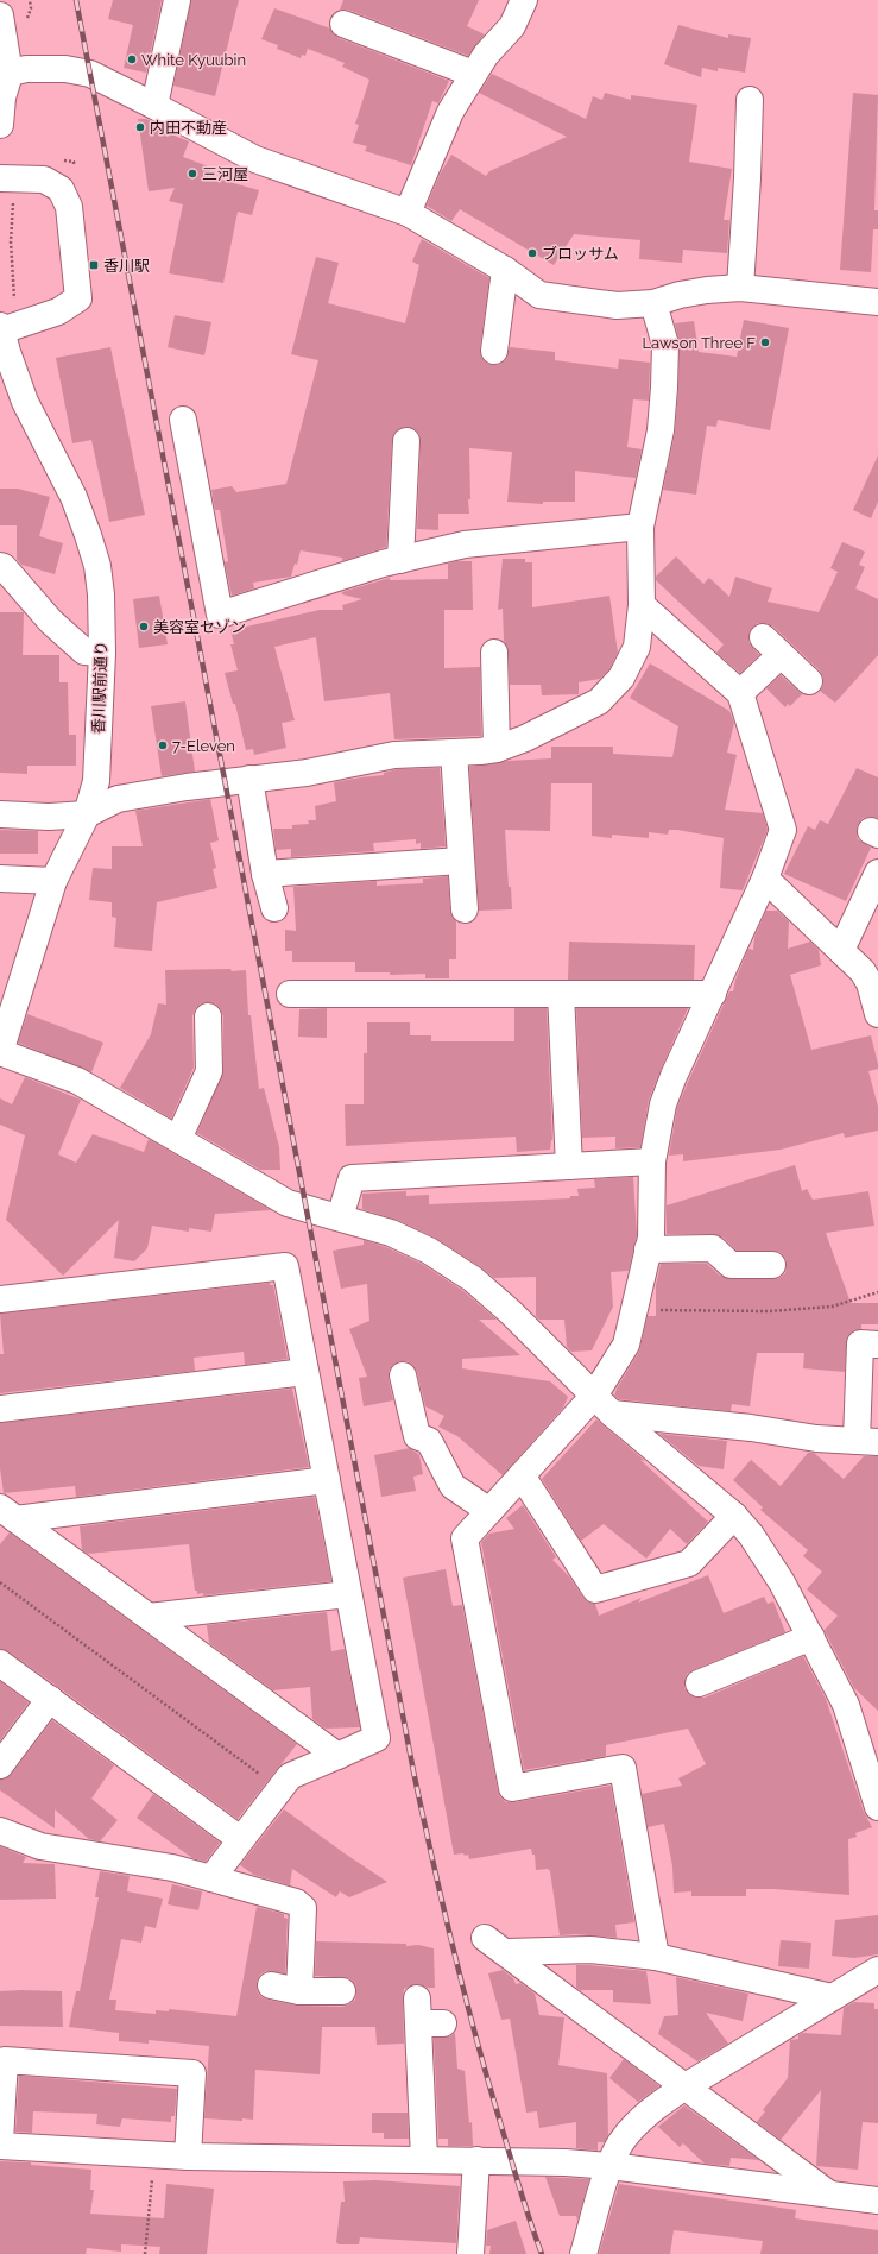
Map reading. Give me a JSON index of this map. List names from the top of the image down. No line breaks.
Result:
{"streets":{"street":["香川駅前通り"]},"places":{"other":["White Kyuubin","内田不動産","三河屋","ブロッサム","Lawson Three F","美容室セゾン","7-Eleven"],"transit":["香川駅"]}}
